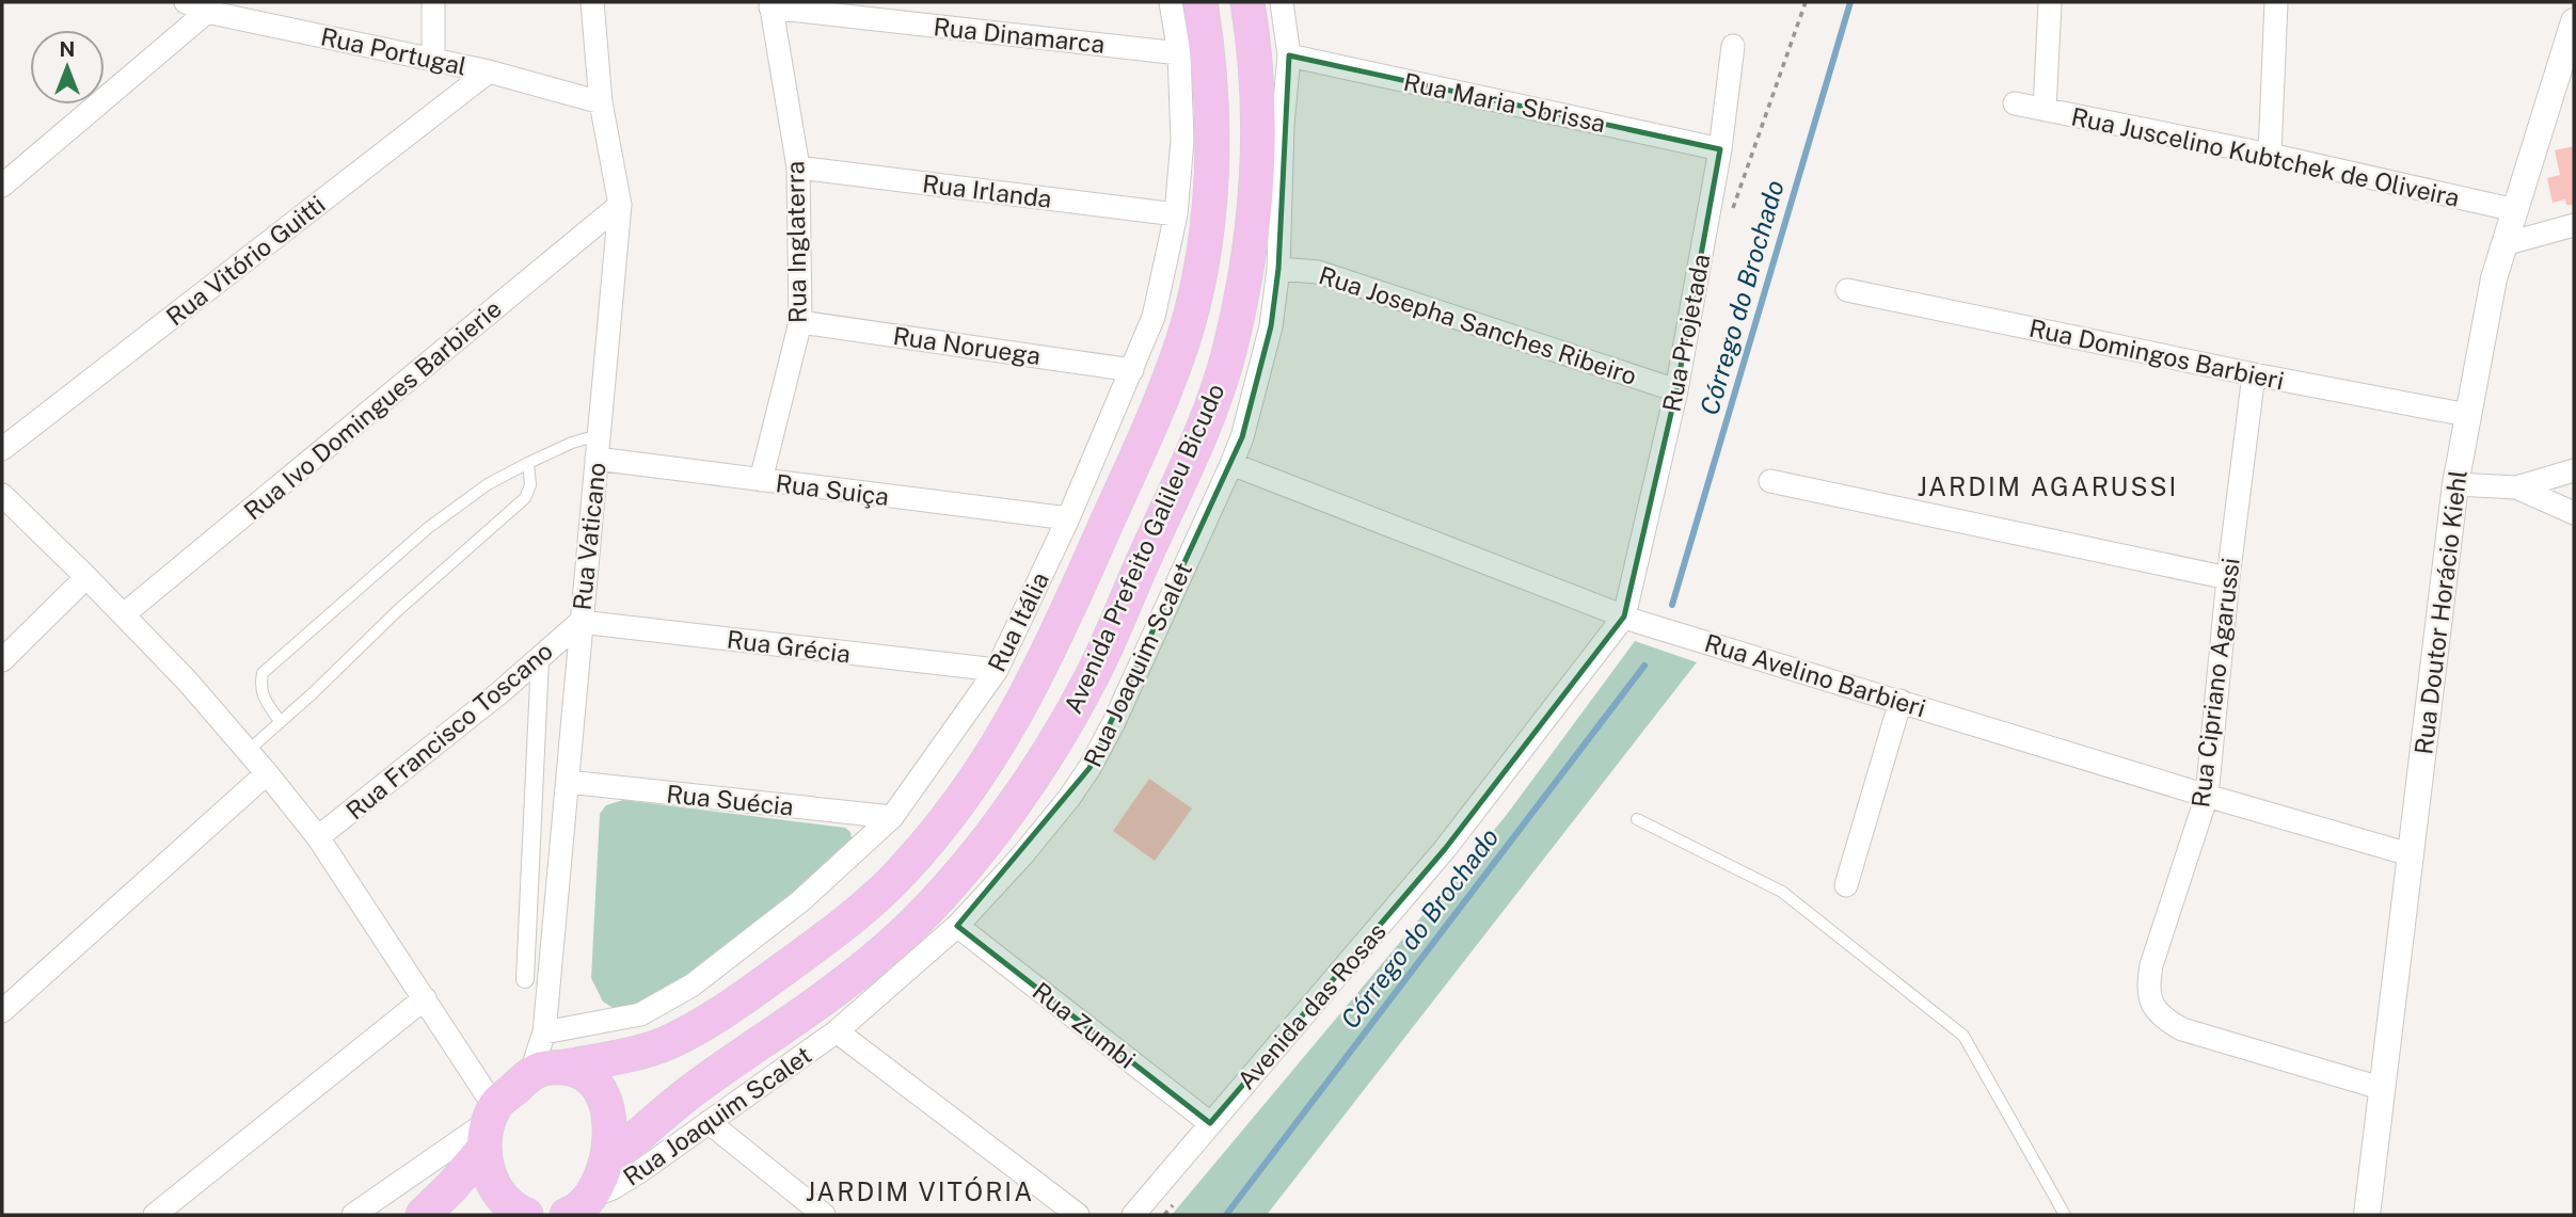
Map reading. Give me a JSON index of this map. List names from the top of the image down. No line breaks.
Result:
{"streets":{"main road":["Avenida Prefeito Galileu Bicudo"],"street":["Rua Dinamarca","Rua Portugal","Rua Maria Sbrissa","Rua Juscelino Kubtchek de Oliveira","Rua Irlanda","Rua Inglaterra","Rua Vitório Guitti","Rua Josepha Sanches Ribeiro","Rua Projetada","Rua Noruega","Rua Domingos Barbieri","Rua Ivo Domingues Barbierie","Rua Suiça","Rua Vaticano","Rua Doutor Horácio Kiehl","Rua Itália","Rua Grécia","Rua Joaquim Scalet","Rua Avelino Barbieri","Rua Cipriano Agarussi","Rua Francisco Toscano","Rua Suécia","Avenida das Rosas","Rua Zumbi"]},"crossings":[["Rua Dinamarca","Rua Inglaterra"],["Rua Dinamarca","Rua Itália"],["Rua Portugal","Rua Vitório Guitti"],["Rua Portugal","Rua Vaticano"],["Rua Maria Sbrissa","Rua Projetada"],["Rua Maria Sbrissa","Rua Joaquim Scalet"],["Rua Juscelino Kubtchek de Oliveira","Rua Doutor Horácio Kiehl"],["Rua Irlanda","Rua Inglaterra"],["Rua Irlanda","Rua Itália"],["Rua Inglaterra","Rua Noruega"],["Rua Inglaterra","Rua Suiça"],["Rua Josepha Sanches Ribeiro","Rua Projetada"],["Rua Josepha Sanches Ribeiro","Rua Joaquim Scalet"],["Rua Projetada","Rua Avelino Barbieri"],["Rua Projetada","Avenida das Rosas"],["Rua Noruega","Rua Itália"],["Rua Domingos Barbieri","Rua Doutor Horácio Kiehl"],["Rua Domingos Barbieri","Rua Cipriano Agarussi"],["Rua Ivo Domingues Barbierie","Rua Vaticano"],["Rua Suiça","Rua Vaticano"],["Rua Suiça","Rua Itália"],["Rua Vaticano","Avenida Prefeito Galileu Bicudo"],["Rua Vaticano","Rua Itália"],["Rua Vaticano","Rua Grécia"],["Rua Vaticano","Rua Francisco Toscano"],["Rua Vaticano","Rua Suécia"],["Rua Doutor Horácio Kiehl","Rua Avelino Barbieri"],["Rua Doutor Horácio Kiehl","Rua Cipriano Agarussi"],["Rua Itália","Rua Grécia"],["Rua Itália","Rua Suécia"],["Rua Grécia","Rua Francisco Toscano"],["Rua Joaquim Scalet","Rua Avelino Barbieri"],["Rua Joaquim Scalet","Rua Zumbi"],["Rua Avelino Barbieri","Rua Cipriano Agarussi"],["Rua Avelino Barbieri","Avenida das Rosas"],["Avenida das Rosas","Rua Zumbi"]],"districts":["JARDIM AGARUSSI","JARDIM VITÓRIA"],"water":["Córrego do Brochado"],"north":"top"}
